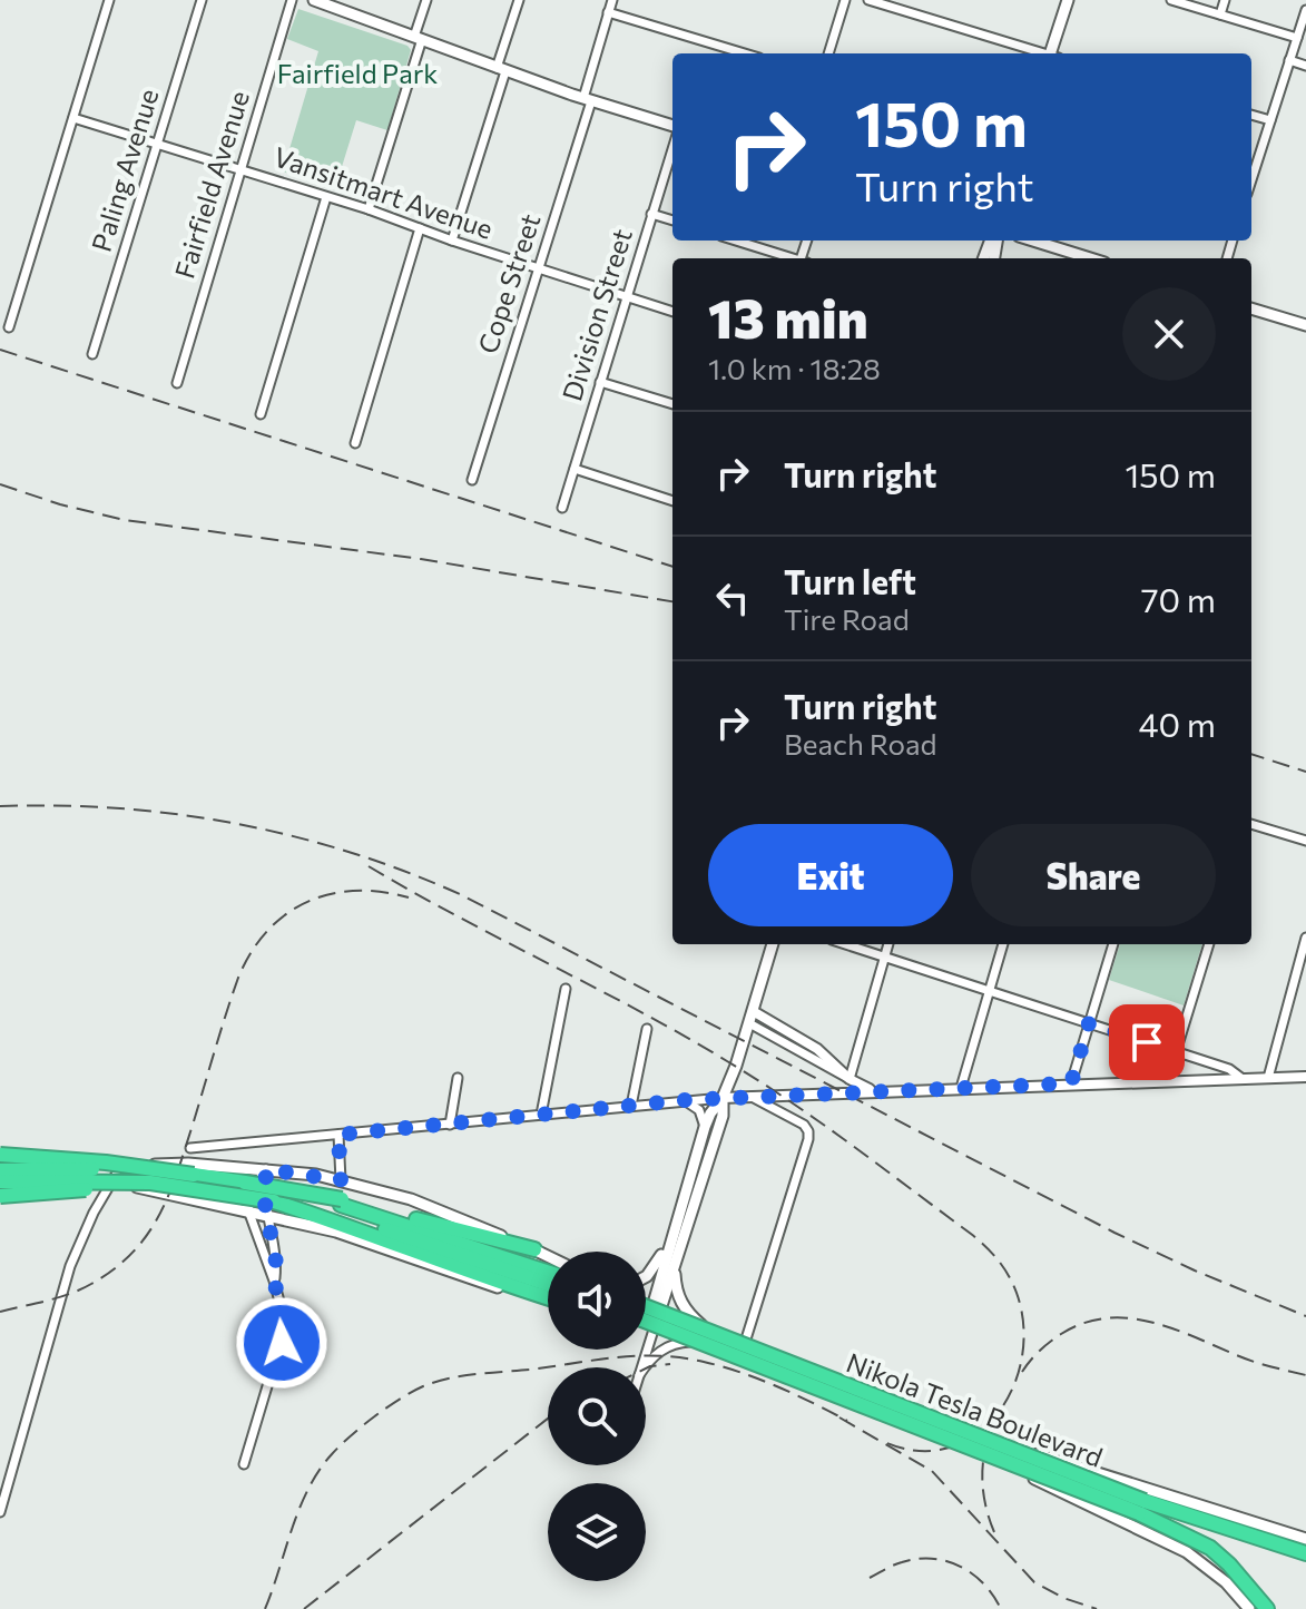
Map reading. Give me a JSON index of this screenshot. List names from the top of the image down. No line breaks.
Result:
{"streets":{"highway":["Nikola Tesla Boulevard"],"street":["Paling Avenue","Fairfield Avenue","Vansitmart Avenue","Cope Street","Division Street"]},"crossings":[["Paling Avenue","Vansitmart Avenue"],["Fairfield Avenue","Vansitmart Avenue"],["Vansitmart Avenue","Cope Street"],["Vansitmart Avenue","Division Street"]],"parks":["Fairfield Park"],"page":{"turn":["150 m","Turn right"],"heading":["13 min","1.0 km · 18:28"],"list":[{"name":"Turn right","value":"150 m"},{"name":"Turn left","note":"Tire Road","value":"70 m"},{"name":"Turn right","note":"Beach Road","value":"40 m"}],"buttons":["Exit","Share"]}}
